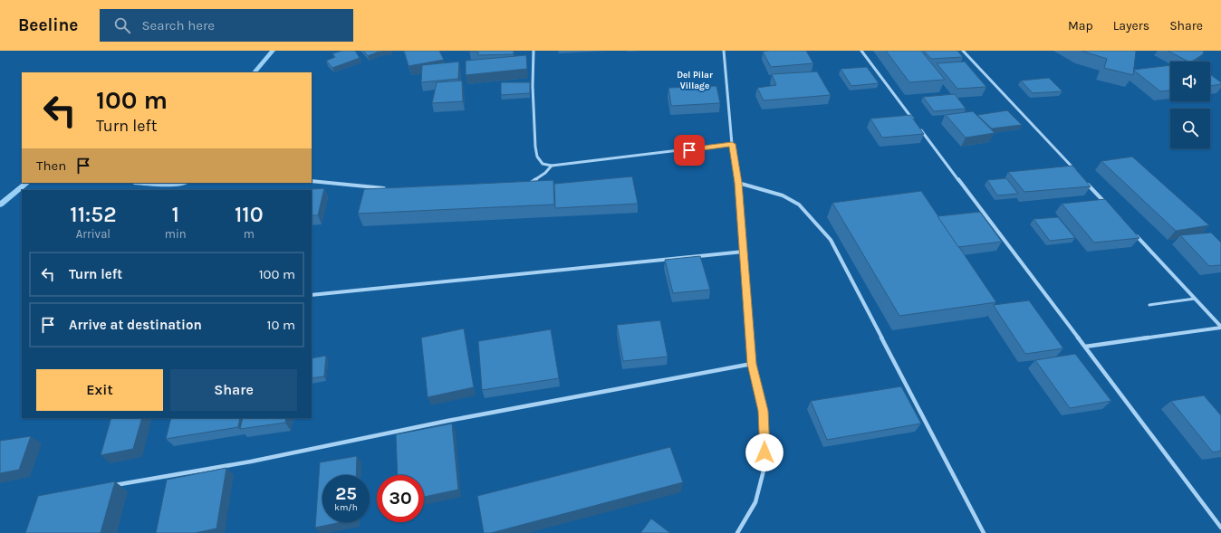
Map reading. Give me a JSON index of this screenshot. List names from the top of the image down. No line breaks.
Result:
{"districts":["Del Pilar Village"],"page":{"header":"Beeline","search":"Search here","nav":["Map","Layers","Share"],"turn":["100 m","Turn left"],"then":"Then","eta":["11:52","Arrival","1","min","110","m"],"list":[{"name":"Turn left","value":"100 m"},{"name":"Arrive at destination","value":"10 m"}],"buttons":["Exit","Share"],"speed":"25 km/h","limit":"30"}}
